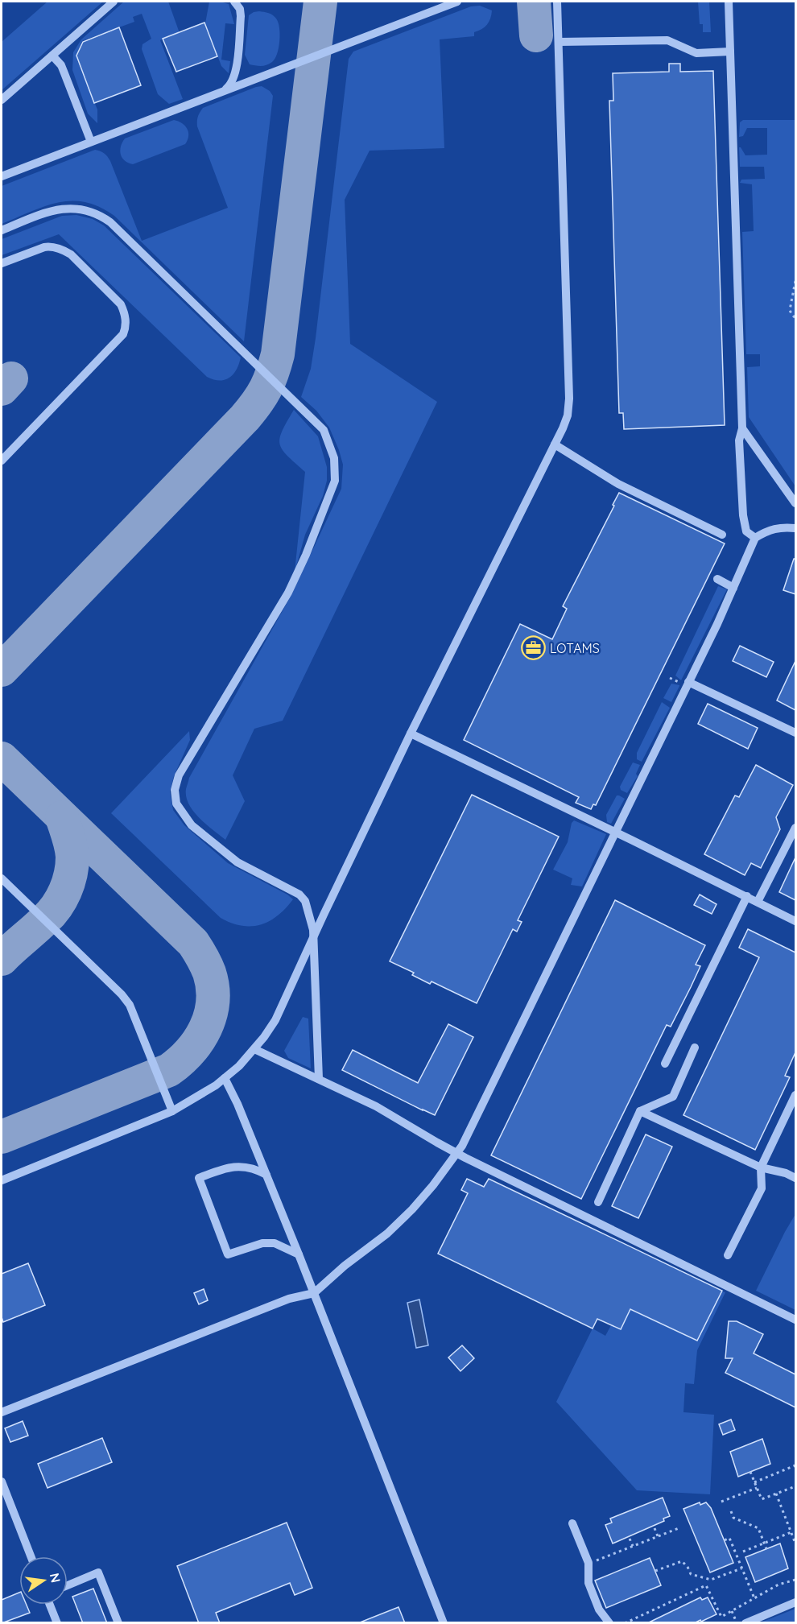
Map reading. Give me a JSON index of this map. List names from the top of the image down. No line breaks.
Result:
{"places":{"office":["LOTAMS"]},"north":"right"}
